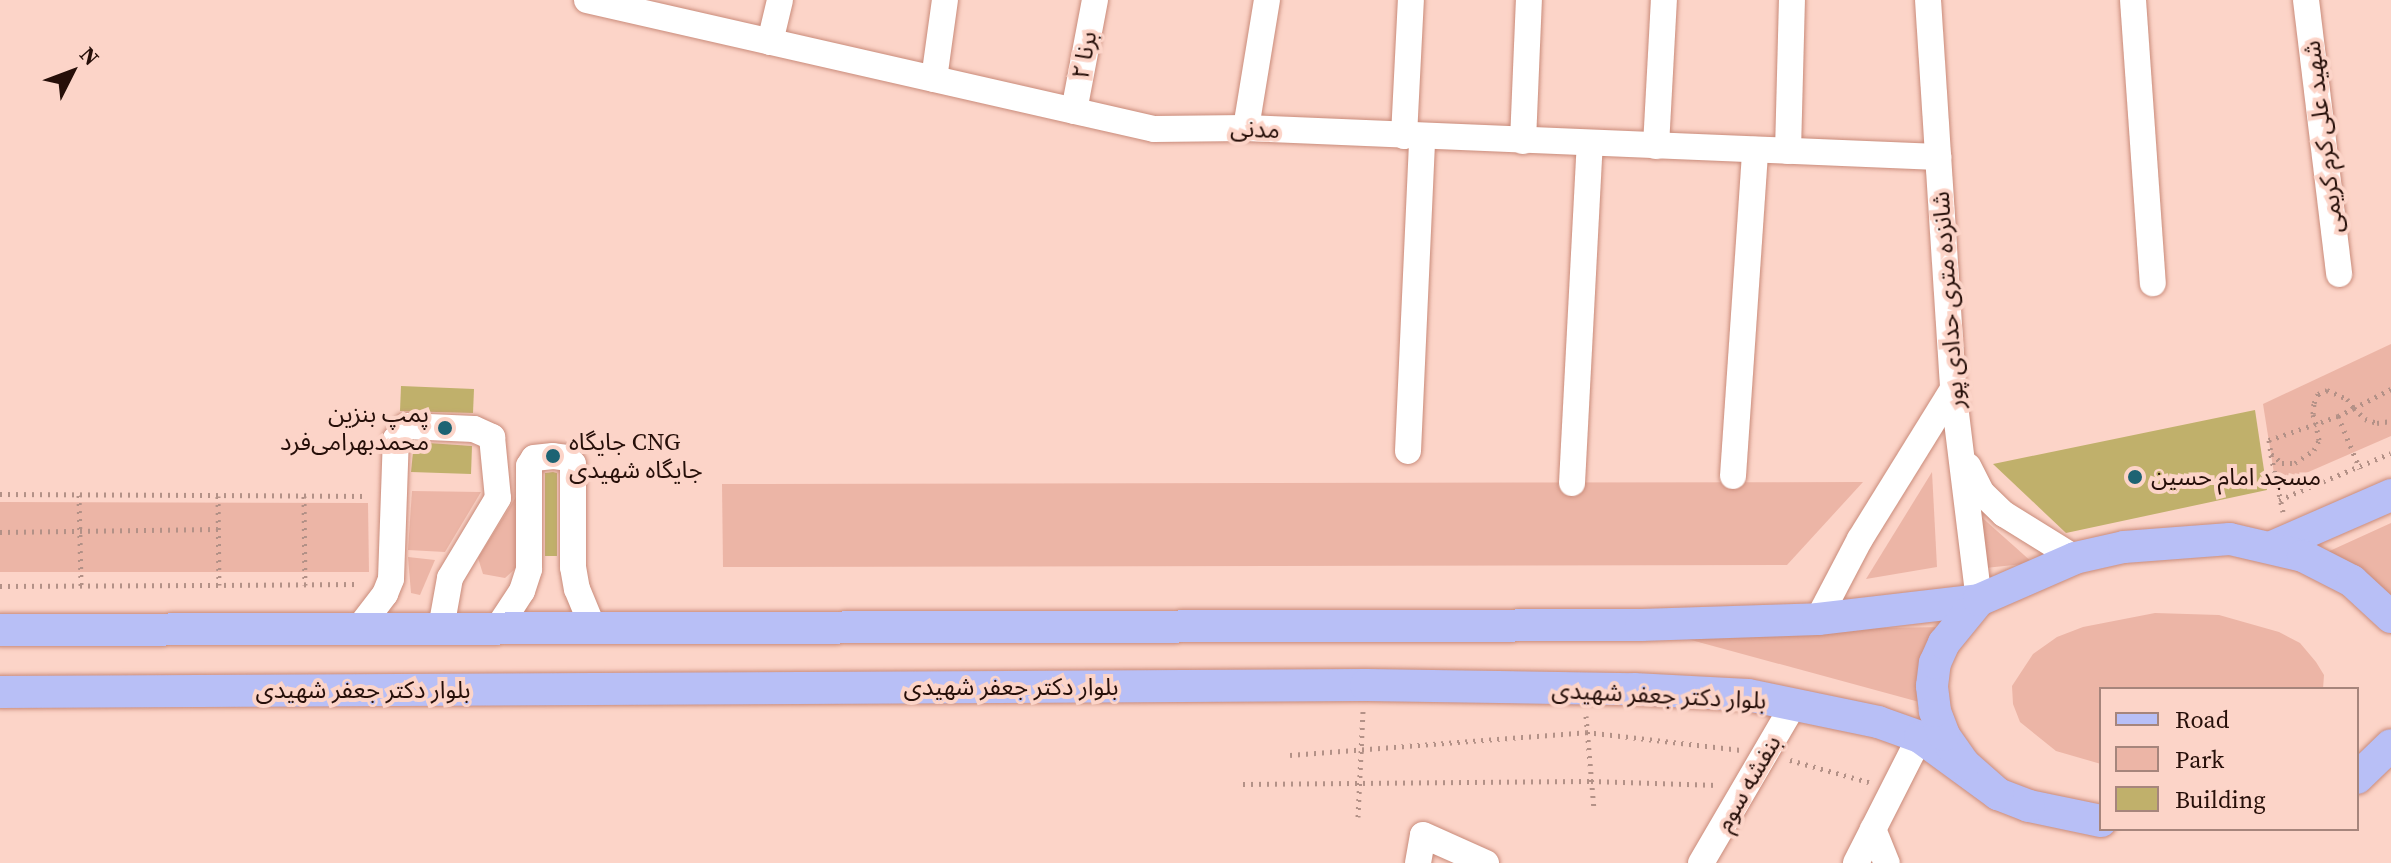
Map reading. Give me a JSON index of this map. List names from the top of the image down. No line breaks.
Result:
{"streets":{"main road":["بلوار دکتر جعفر شهیدی"],"street":["برنا ۲","مدنی","شهید علی کرم کریمی","شانزده متری حدادی پور","بنفشه سوم"]},"crossings":[["برنا ۲","مدنی"],["مدنی","شانزده متری حدادی پور"],["بلوار دکتر جعفر شهیدی","بنفشه سوم"]],"places":["پمپ بنزین محمد‌بهرامی‌فرد","جایگاه CNG جایگاه شهیدی","مسجد امام حسین"],"legend":["Road","Park","Building"],"north":"top right"}
